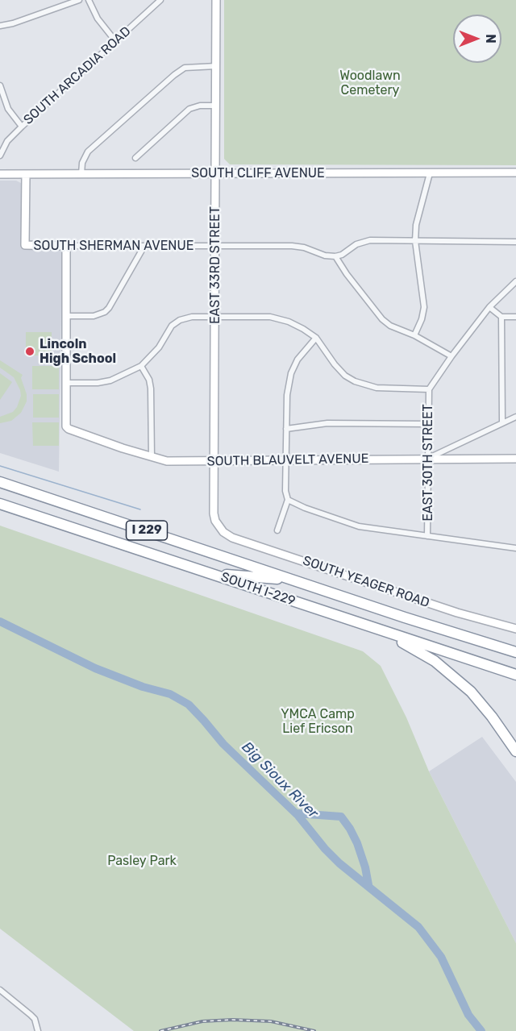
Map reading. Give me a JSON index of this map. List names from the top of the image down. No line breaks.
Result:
{"streets":{"highway":["I 229","SOUTH I-229"],"street":["SOUTH ARCADIA ROAD","SOUTH CLIFF AVENUE","SOUTH SHERMAN AVENUE","EAST 33RD STREET","SOUTH BLAUVELT AVENUE","EAST 30TH STREET","SOUTH YEAGER ROAD"]},"crossings":[["SOUTH CLIFF AVENUE","SOUTH SHERMAN AVENUE"],["SOUTH CLIFF AVENUE","EAST 33RD STREET"],["SOUTH SHERMAN AVENUE","EAST 33RD STREET"],["EAST 33RD STREET","SOUTH BLAUVELT AVENUE"],["EAST 33RD STREET","SOUTH YEAGER ROAD"],["SOUTH BLAUVELT AVENUE","EAST 30TH STREET"]],"water":["Big Sioux River"],"parks":["Woodlawn Cemetery","YMCA Camp Lief Ericson","Pasley Park"],"places":["Lincoln High School"],"north":"right"}
